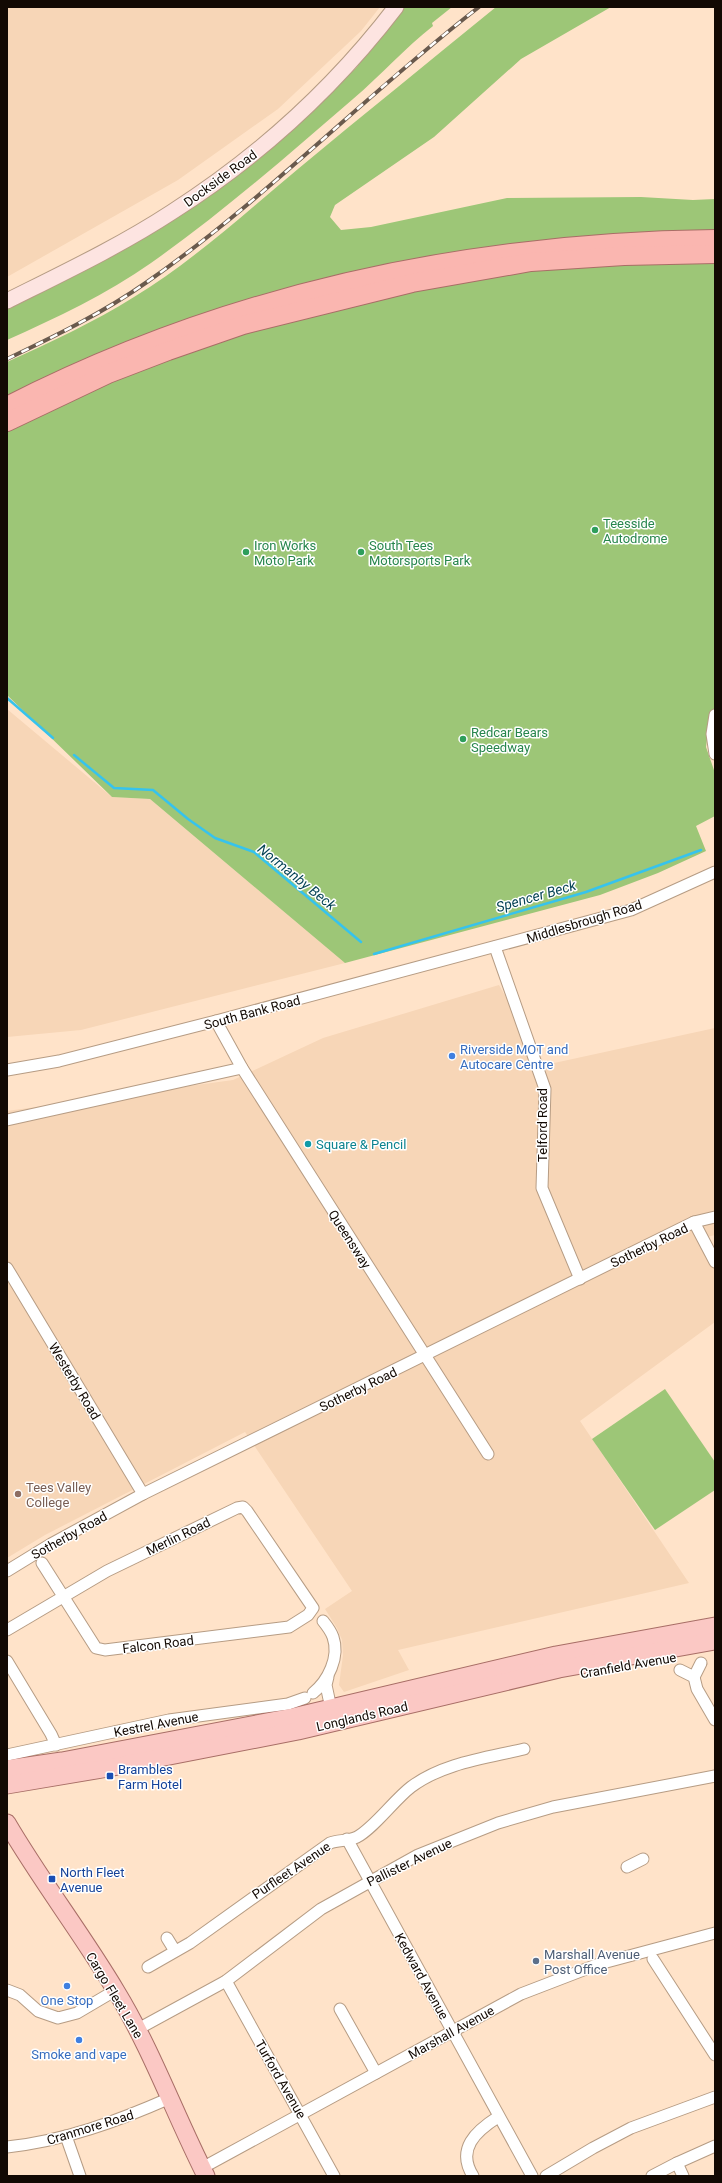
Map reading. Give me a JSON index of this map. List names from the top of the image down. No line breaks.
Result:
{"streets":{"main road":["Dockside Road","Longlands Road","Cargo Fleet Lane"],"street":["Middlesbrough Road","South Bank Road","Telford Road","Queensway","Sotherby Road","Westerby Road","Merlin Road","Falcon Road","Cranfield Avenue","Kestrel Avenue","Pallister Avenue","Purfleet Avenue","Kedward Avenue","Marshall Avenue","Turford Avenue","Cranmore Road"]},"crossings":[["Middlesbrough Road","South Bank Road"],["Middlesbrough Road","Telford Road"],["South Bank Road","Telford Road"],["South Bank Road","Queensway"],["Telford Road","Sotherby Road"],["Queensway","Sotherby Road"],["Sotherby Road","Westerby Road"],["Merlin Road","Falcon Road"],["Pallister Avenue","Kedward Avenue"],["Pallister Avenue","Cargo Fleet Lane"],["Pallister Avenue","Turford Avenue"],["Purfleet Avenue","Kedward Avenue"],["Kedward Avenue","Marshall Avenue"],["Cargo Fleet Lane","Marshall Avenue"],["Cargo Fleet Lane","Cranmore Road"],["Marshall Avenue","Turford Avenue"]],"water":["Normanby Beck","Spencer Beck"],"places":{"other":["Teesside Autodrome","Iron Works Moto Park","South Tees Motorsports Park","Redcar Bears Speedway","Riverside MOT and Autocare Centre","Square & Pencil","Tees Valley College","Marshall Avenue Post Office","One Stop","Smoke and vape"],"transit":["Brambles Farm Hotel","North Fleet Avenue"]}}
